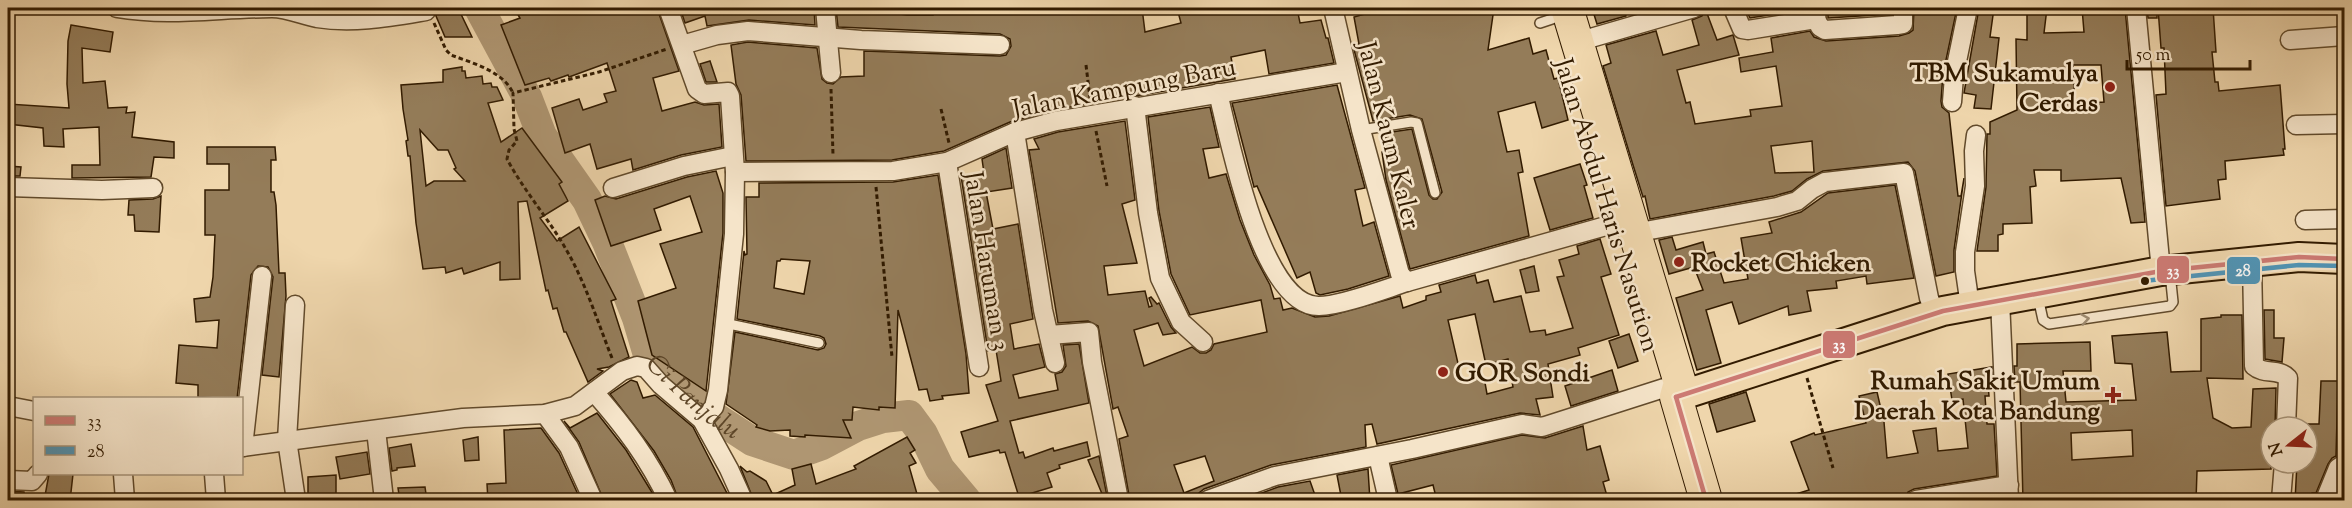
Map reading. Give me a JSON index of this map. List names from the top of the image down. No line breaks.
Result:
{"streets":{"highway":["Jalan Abdul Haris Nasution"],"street":["Jalan Kampung Baru","Jalan Kaum Kaler","Jalan Haruman 3"]},"crossings":[["Jalan Kampung Baru","Jalan Kaum Kaler"],["Jalan Kampung Baru","Jalan Haruman 3"]],"water":["Ci Panjalu"],"places":{"other":["TBM Sukamulya Cerdas","Rocket Chicken","GOR Sondi"],"health":["Rumah Sakit Umum Daerah Kota Bandung"]},"lines":["transit line 33","transit line 28"],"legend":["33","28"],"scale_bar":"50 m","north":"left"}
